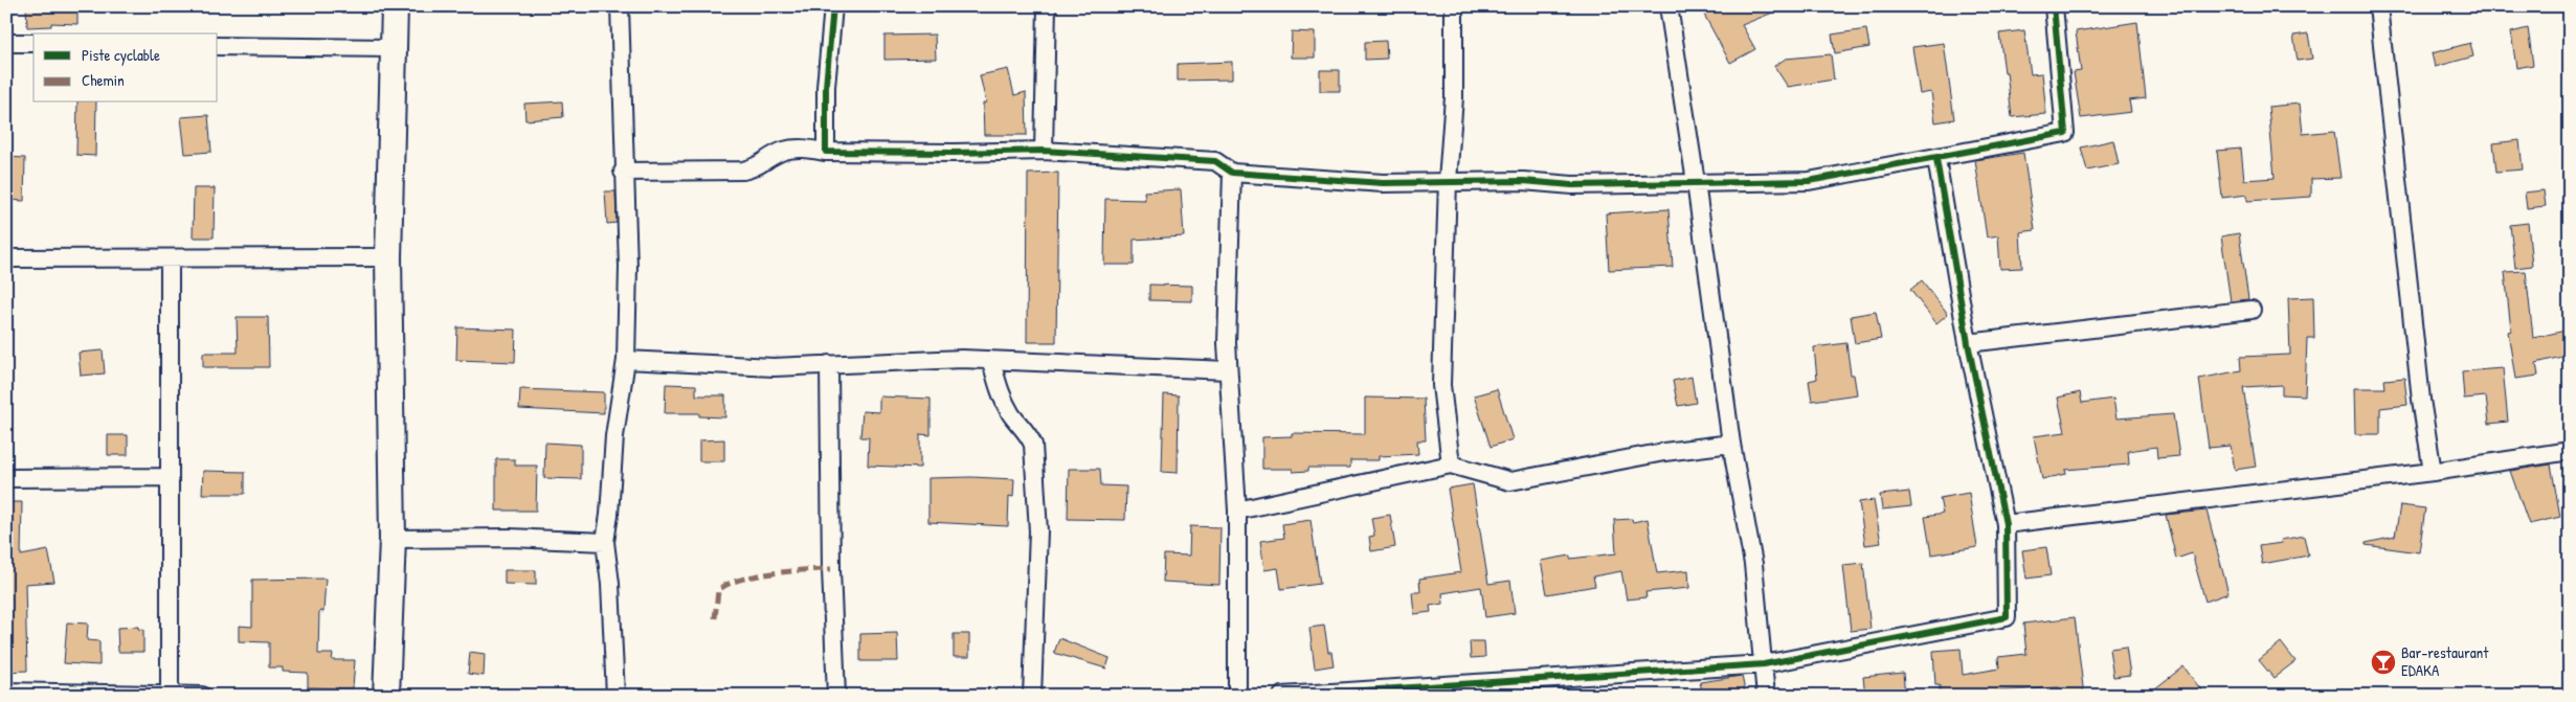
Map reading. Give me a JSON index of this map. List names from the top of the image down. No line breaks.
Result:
{"places":{"bar":["Bar-restaurant EDAKA"]},"legend":["Piste cyclable","Chemin"]}
